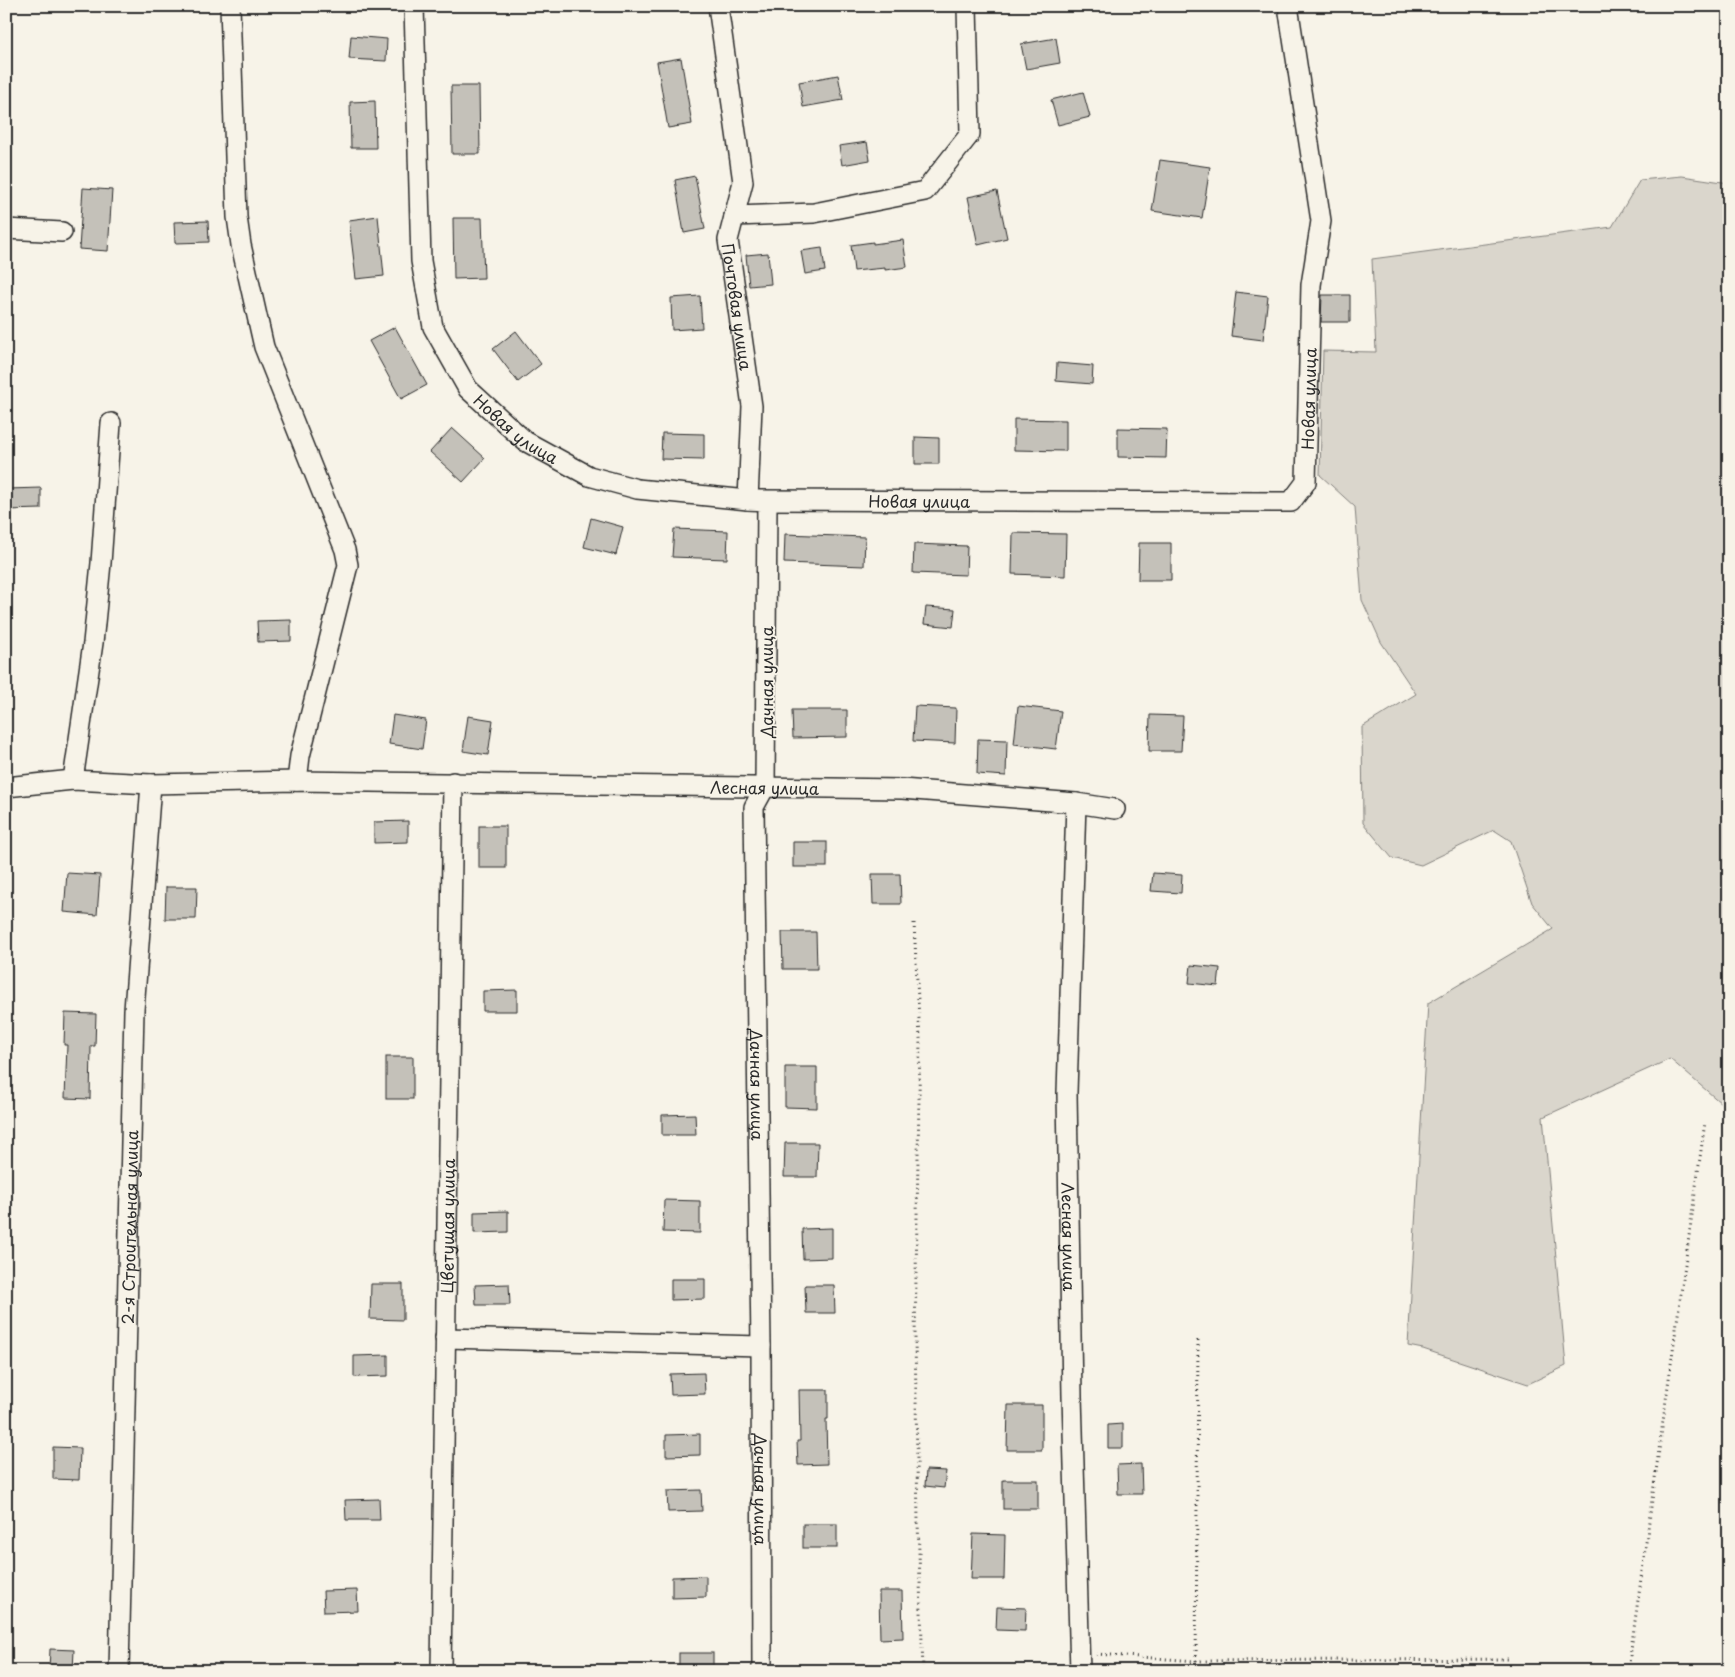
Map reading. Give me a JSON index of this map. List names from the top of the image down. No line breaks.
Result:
{"streets":{"street":["Почтовая улица","Новая улица","Дачная улица","Лесная улица","2-я Строительная улица","Цветущая улица"]},"crossings":[["Почтовая улица","Новая улица"],["Новая улица","Дачная улица"],["Дачная улица","Лесная улица"],["Лесная улица","2-я Строительная улица"],["Лесная улица","Цветущая улица"]]}
